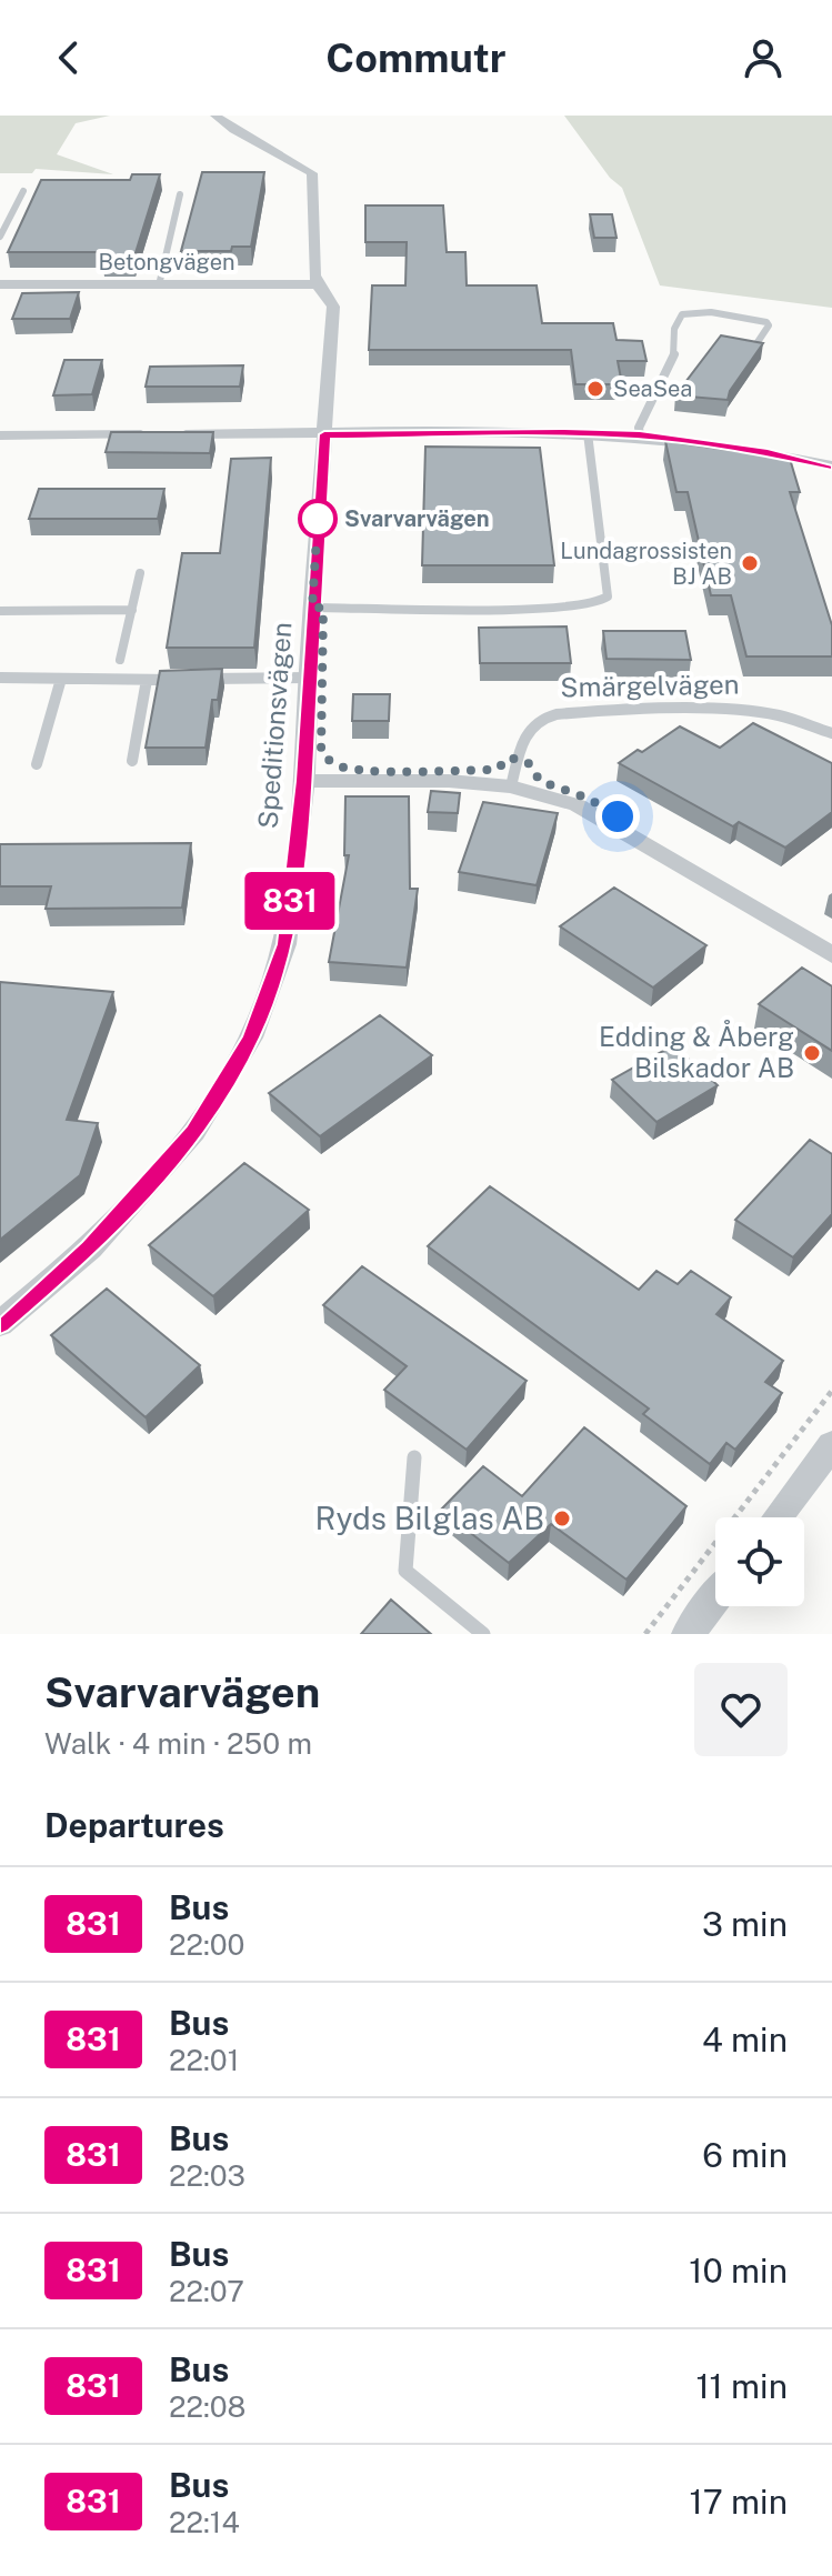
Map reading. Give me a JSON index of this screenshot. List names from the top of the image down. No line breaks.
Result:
{"streets":{"street":["Betongvägen","Speditionsvägen"],"lane":["Smärgelvägen"]},"crossings":[["Betongvägen","Speditionsvägen"]],"places":["SeaSea","Svarvarvägen","Lundagrossisten BJ AB","Edding & Åberg Bilskador AB","Ryds Bilglas AB"],"lines":["bus line 831"],"page":{"header":"Commutr","on_map":"831","heading":[["Svarvarvägen","Walk · 4 min · 250 m"],"Departures"],"list":[{"mark":"831","name":"Bus","note":"22:00","value":"3 min"},{"mark":"831","name":"Bus","note":"22:01","value":"4 min"},{"mark":"831","name":"Bus","note":"22:03","value":"6 min"},{"mark":"831","name":"Bus","note":"22:07","value":"10 min"},{"mark":"831","name":"Bus","note":"22:08","value":"11 min"},{"mark":"831","name":"Bus","note":"22:14","value":"17 min"}]}}
